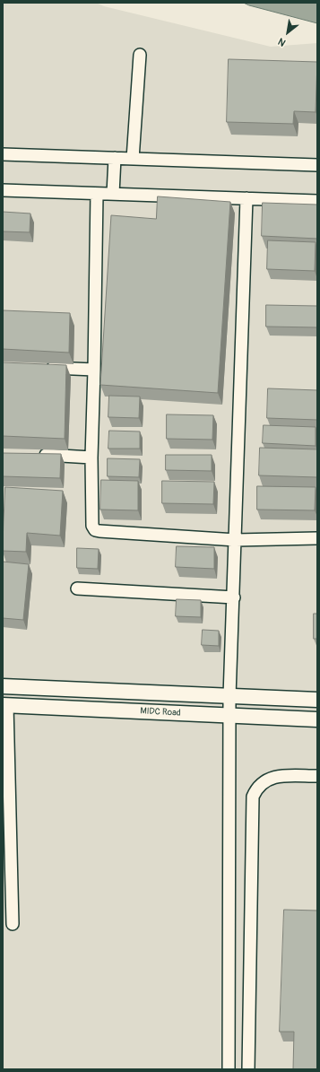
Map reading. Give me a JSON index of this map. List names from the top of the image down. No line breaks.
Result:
{"streets":{"main road":["MIDC Road"]},"north":"bottom left"}
